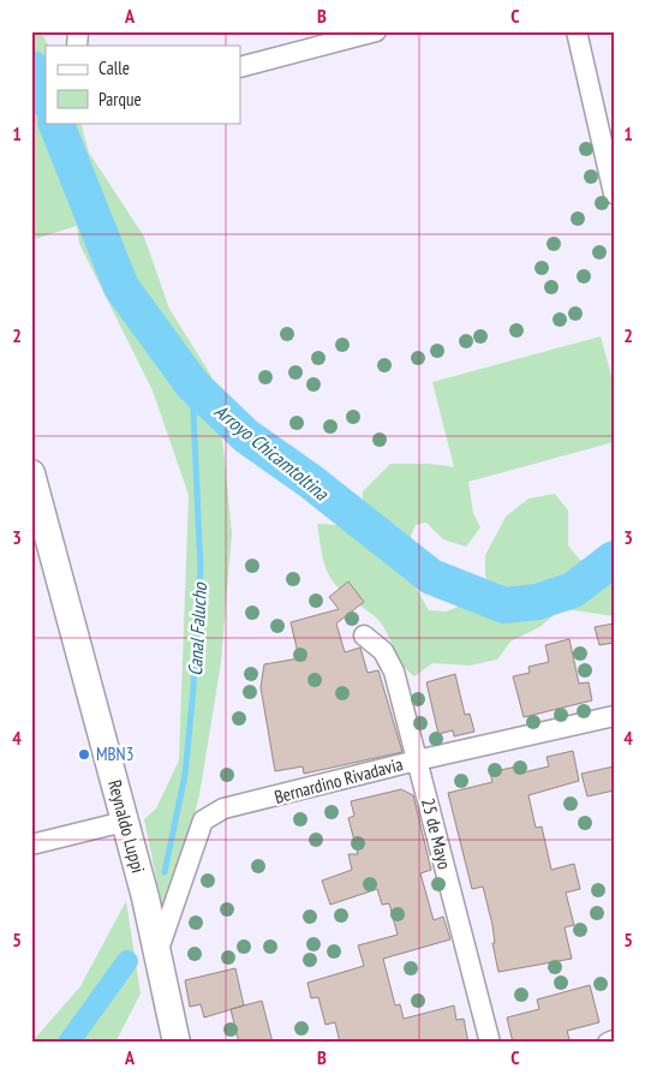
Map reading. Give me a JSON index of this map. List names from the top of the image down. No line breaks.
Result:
{"streets":{"street":["Bernardino Rivadavia","Reynaldo Luppi","25 de Mayo"]},"crossings":[["Bernardino Rivadavia","Reynaldo Luppi"],["Bernardino Rivadavia","25 de Mayo"]],"water":["Arroyo Chicamtoltina","Canal Falucho"],"places":["MBN3"],"legend":["Calle","Parque"],"grid":{"columns":["A","B","C"],"rows":["1","2","3","4","5"]}}
